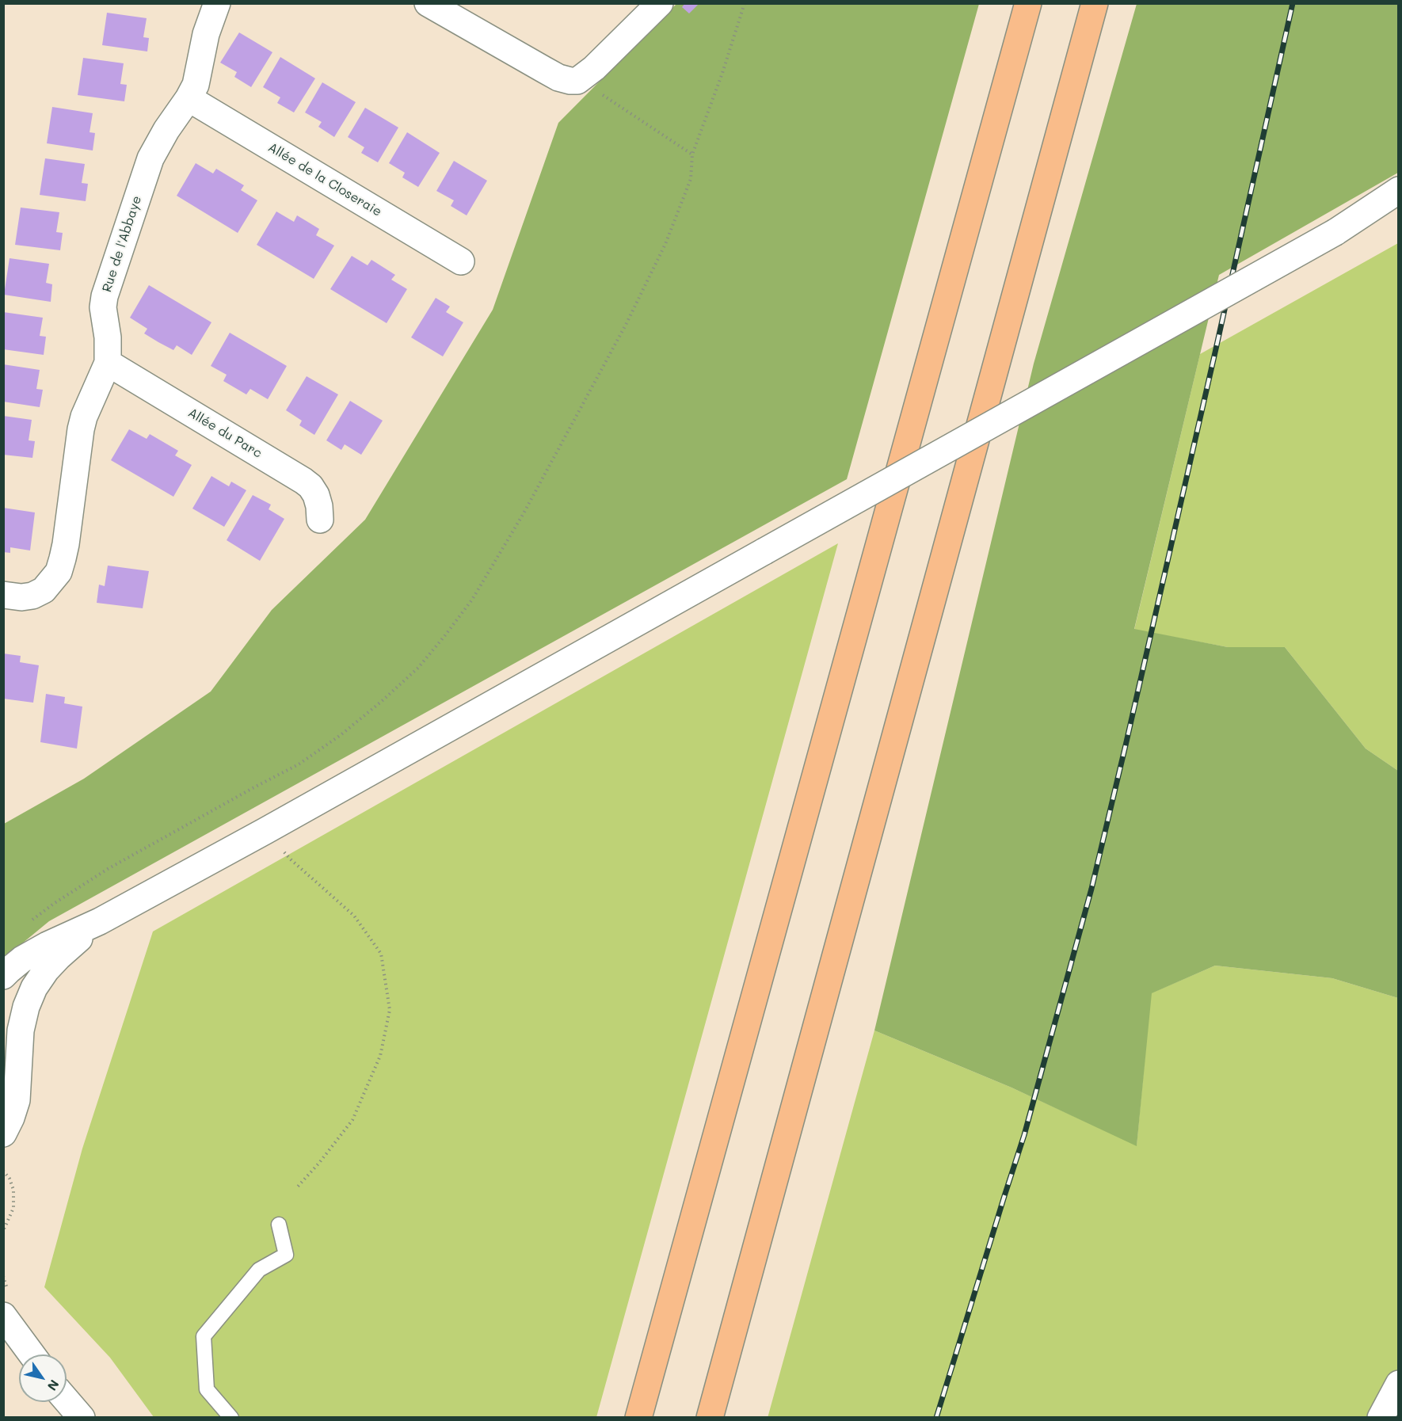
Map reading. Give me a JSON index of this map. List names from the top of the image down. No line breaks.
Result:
{"streets":{"street":["Allée de la Closeraie","Rue de l'Abbaye","Allée du Parc"]},"crossings":[["Allée de la Closeraie","Rue de l'Abbaye"],["Rue de l'Abbaye","Allée du Parc"]],"north":"bottom right"}
